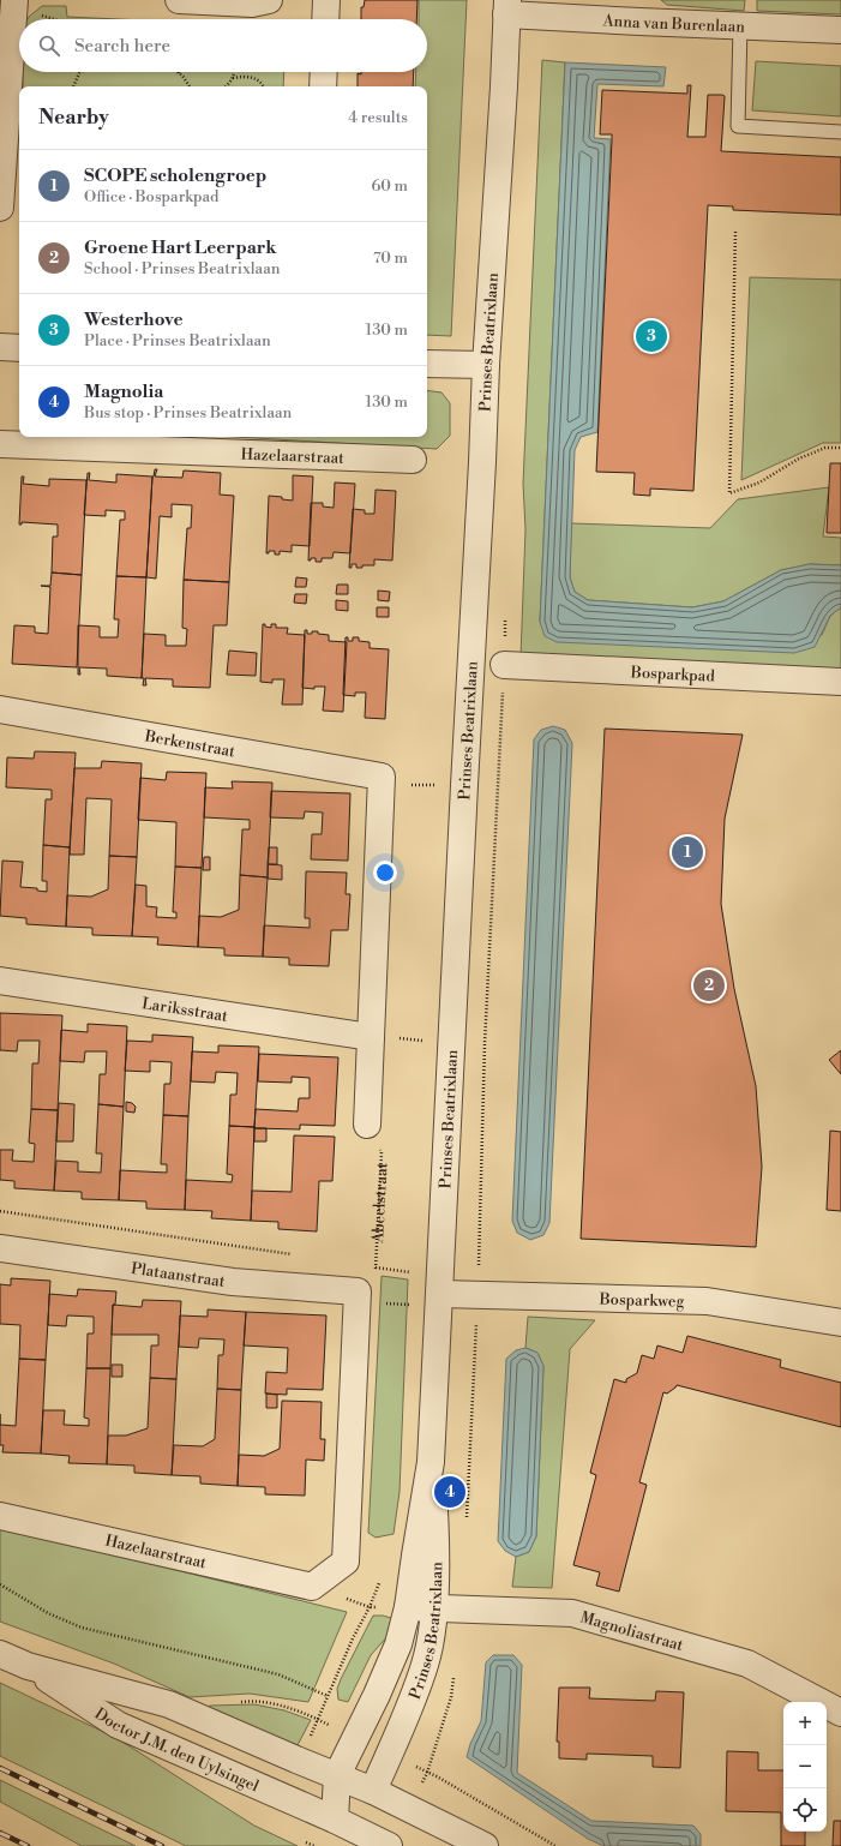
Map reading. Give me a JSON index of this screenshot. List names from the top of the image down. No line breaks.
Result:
{"streets":{"street":["Anna van Burenlaan","Prinses Beatrixlaan","Hazelaarstraat","Bosparkpad","Berkenstraat","Lariksstraat","Plataanstraat","Bosparkweg","Magnoliastraat","Doctor J.M. den Uylsingel"],"path":["Abeelstraat"]},"crossings":[["Anna van Burenlaan","Prinses Beatrixlaan"],["Prinses Beatrixlaan","Bosparkweg"],["Prinses Beatrixlaan","Magnoliastraat"],["Prinses Beatrixlaan","Doctor J.M. den Uylsingel"],["Hazelaarstraat","Abeelstraat"],["Hazelaarstraat","Plataanstraat"],["Berkenstraat","Lariksstraat"],["Abeelstraat","Plataanstraat"]],"page":{"search":"Search here","heading":["Nearby","4 results"],"list":[{"mark":"1","name":"SCOPE scholengroep","note":"Office · Bosparkpad","value":"60 m"},{"mark":"2","name":"Groene Hart Leerpark","note":"School · Prinses Beatrixlaan","value":"70 m"},{"mark":"3","name":"Westerhove","note":"Place · Prinses Beatrixlaan","value":"130 m"},{"mark":"4","name":"Magnolia","note":"Bus stop · Prinses Beatrixlaan","value":"130 m"}],"pins":["3","1","2","4"],"map_buttons":["+","−"]}}
